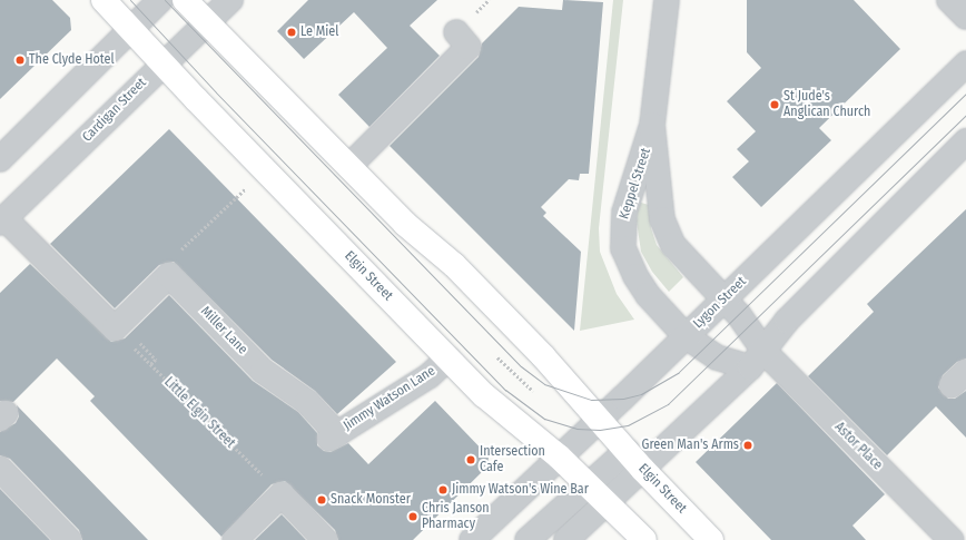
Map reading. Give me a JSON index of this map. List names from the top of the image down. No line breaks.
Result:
{"streets":{"main road":["Elgin Street"],"street":["Cardigan Street","Keppel Street","Lygon Street","Miller Lane","Jimmy Watson Lane","Astor Place"],"path":["Little Elgin Street"]},"crossings":[["Cardigan Street","Elgin Street"],["Keppel Street","Lygon Street"],["Keppel Street","Astor Place"],["Elgin Street","Lygon Street"],["Elgin Street","Jimmy Watson Lane"],["Miller Lane","Jimmy Watson Lane"]],"places":["Le Miel","The Clyde Hotel","St Jude's Anglican Church","Green Man's Arms","Intersection Cafe","Jimmy Watson's Wine Bar","Snack Monster","Chris Janson Pharmacy"]}
